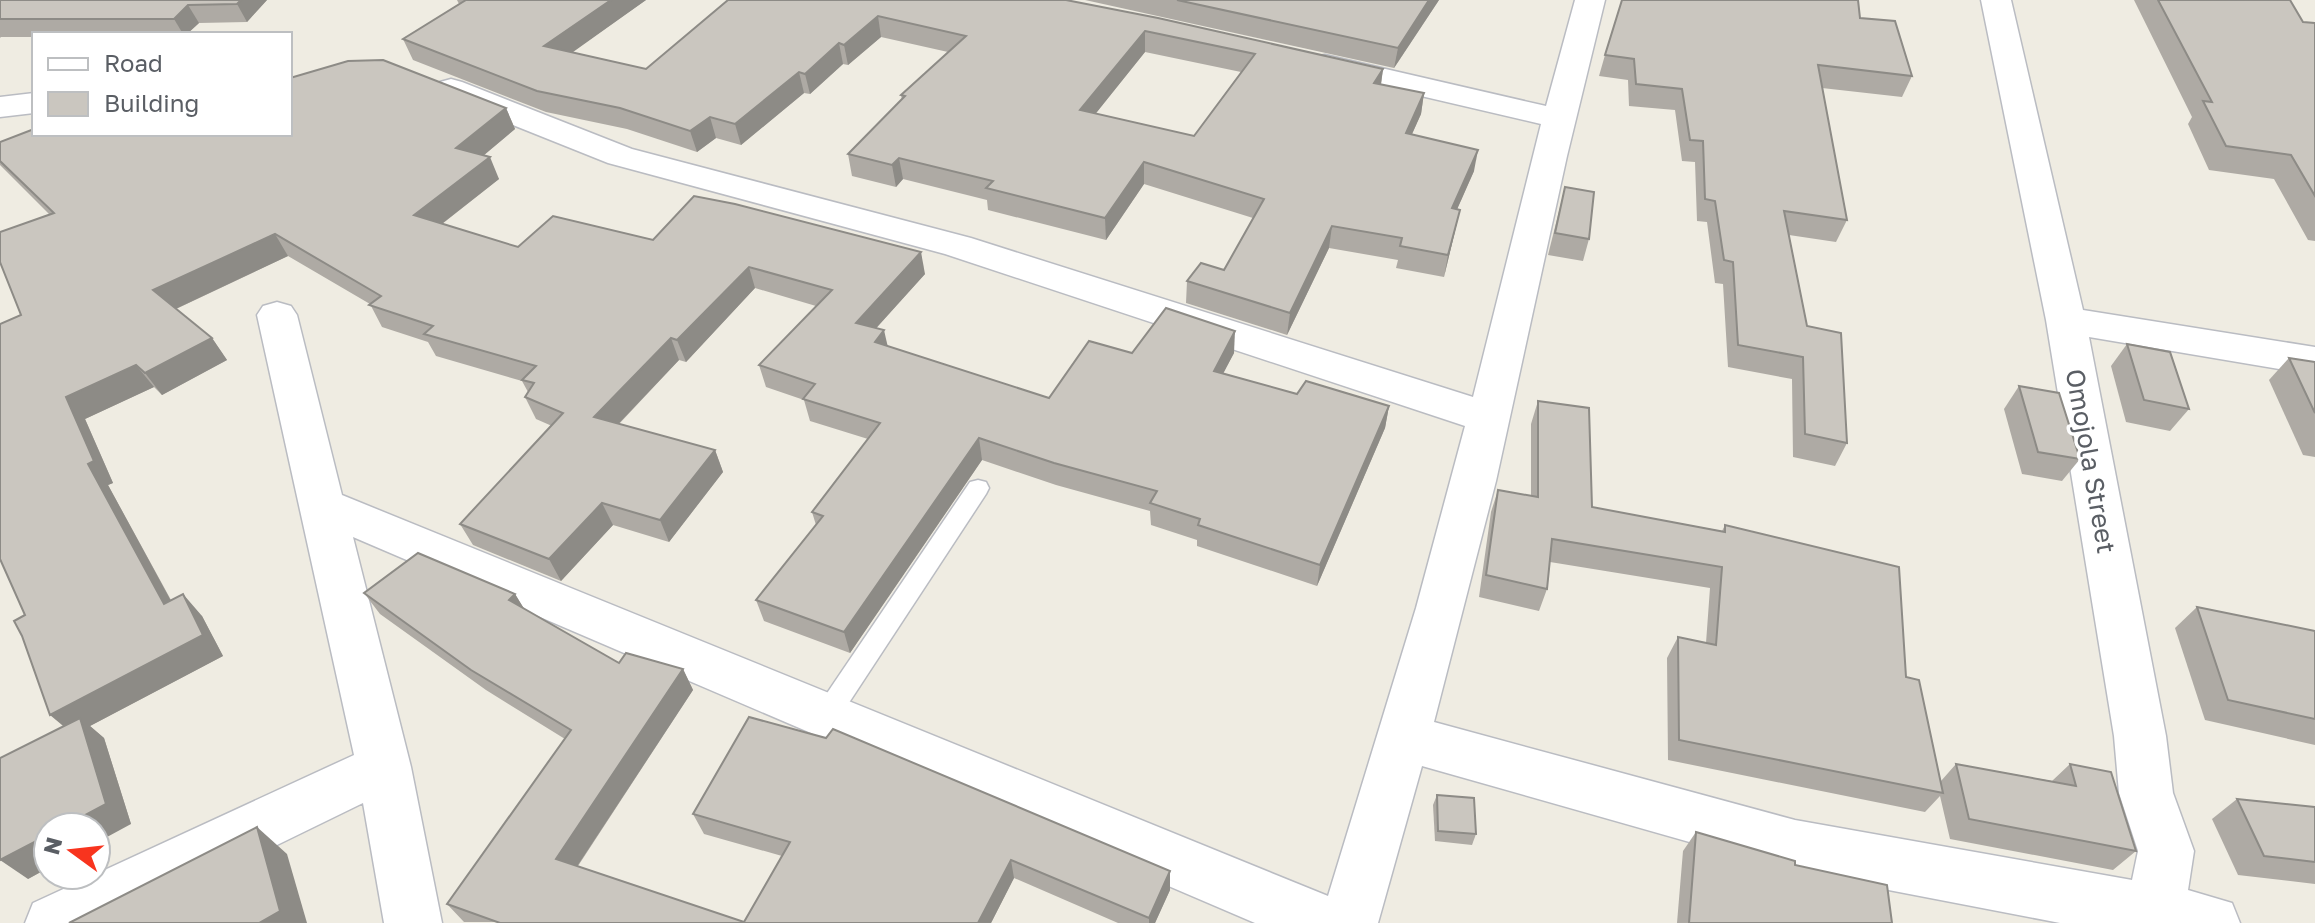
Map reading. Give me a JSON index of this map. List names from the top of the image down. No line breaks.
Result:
{"streets":{"street":["Omojola Street"]},"legend":["Road","Building"],"north":"left"}
